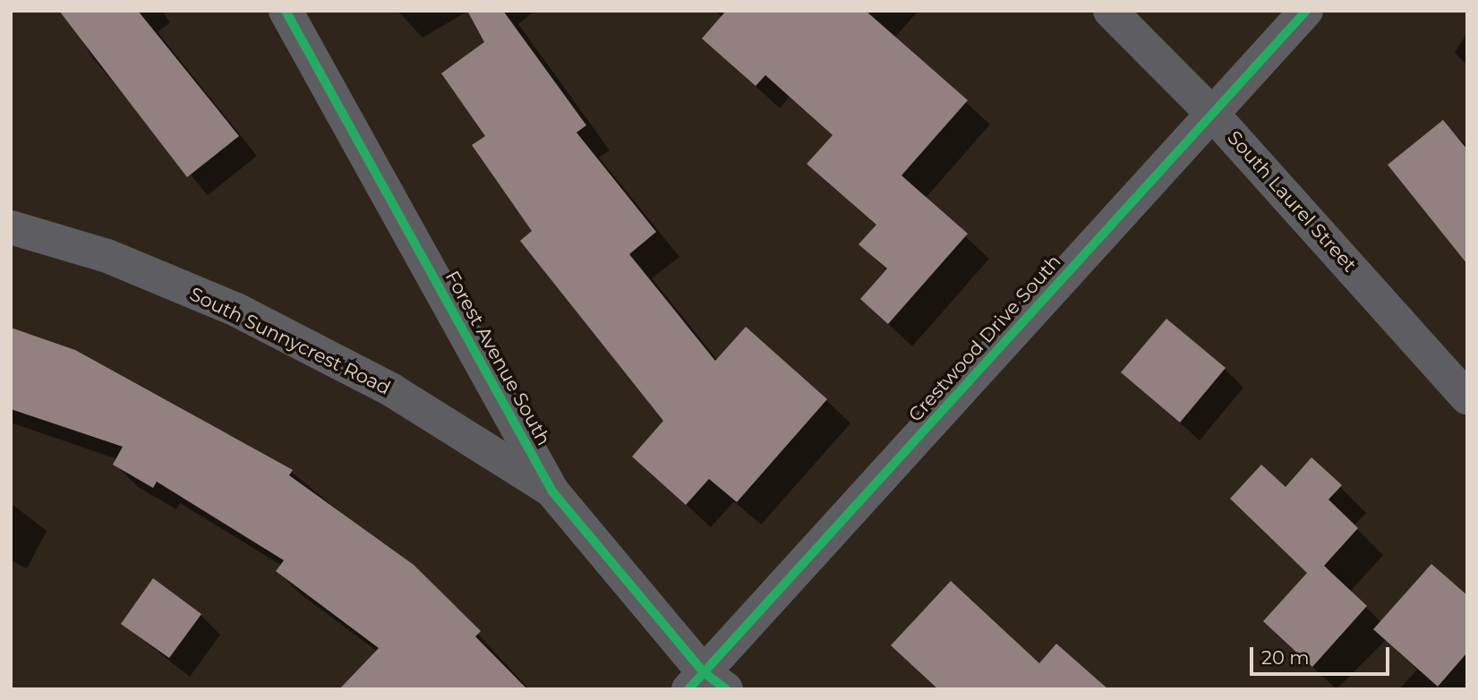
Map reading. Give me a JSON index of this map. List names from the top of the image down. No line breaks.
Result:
{"streets":{"street":["South Laurel Street","Crestwood Drive South","South Sunnycrest Road","Forest Avenue South"]},"crossings":[["South Laurel Street","Crestwood Drive South"],["Crestwood Drive South","Forest Avenue South"],["South Sunnycrest Road","Forest Avenue South"]],"scale_bar":"20 m"}
